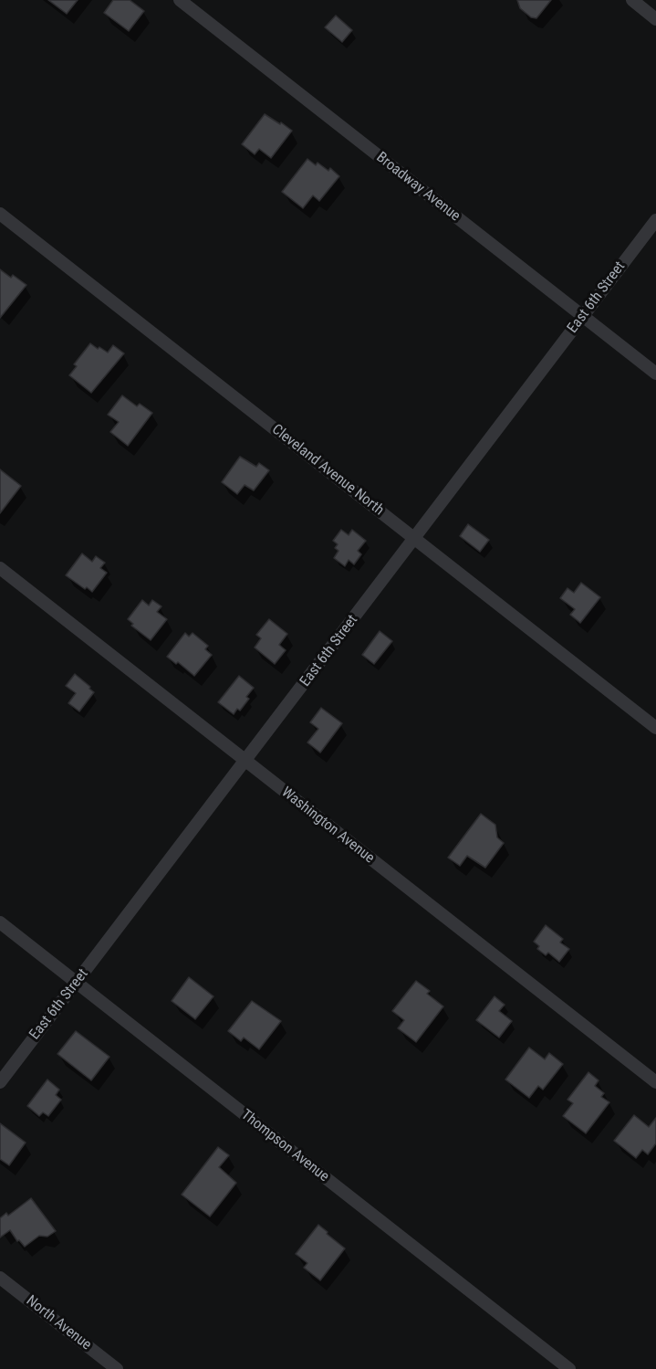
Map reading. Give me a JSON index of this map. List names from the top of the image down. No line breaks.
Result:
{"streets":{"street":["Broadway Avenue","East 6th Street","Cleveland Avenue North","Washington Avenue","Thompson Avenue","North Avenue"]},"crossings":[["Broadway Avenue","East 6th Street"],["East 6th Street","Cleveland Avenue North"],["East 6th Street","Washington Avenue"],["East 6th Street","Thompson Avenue"]]}
